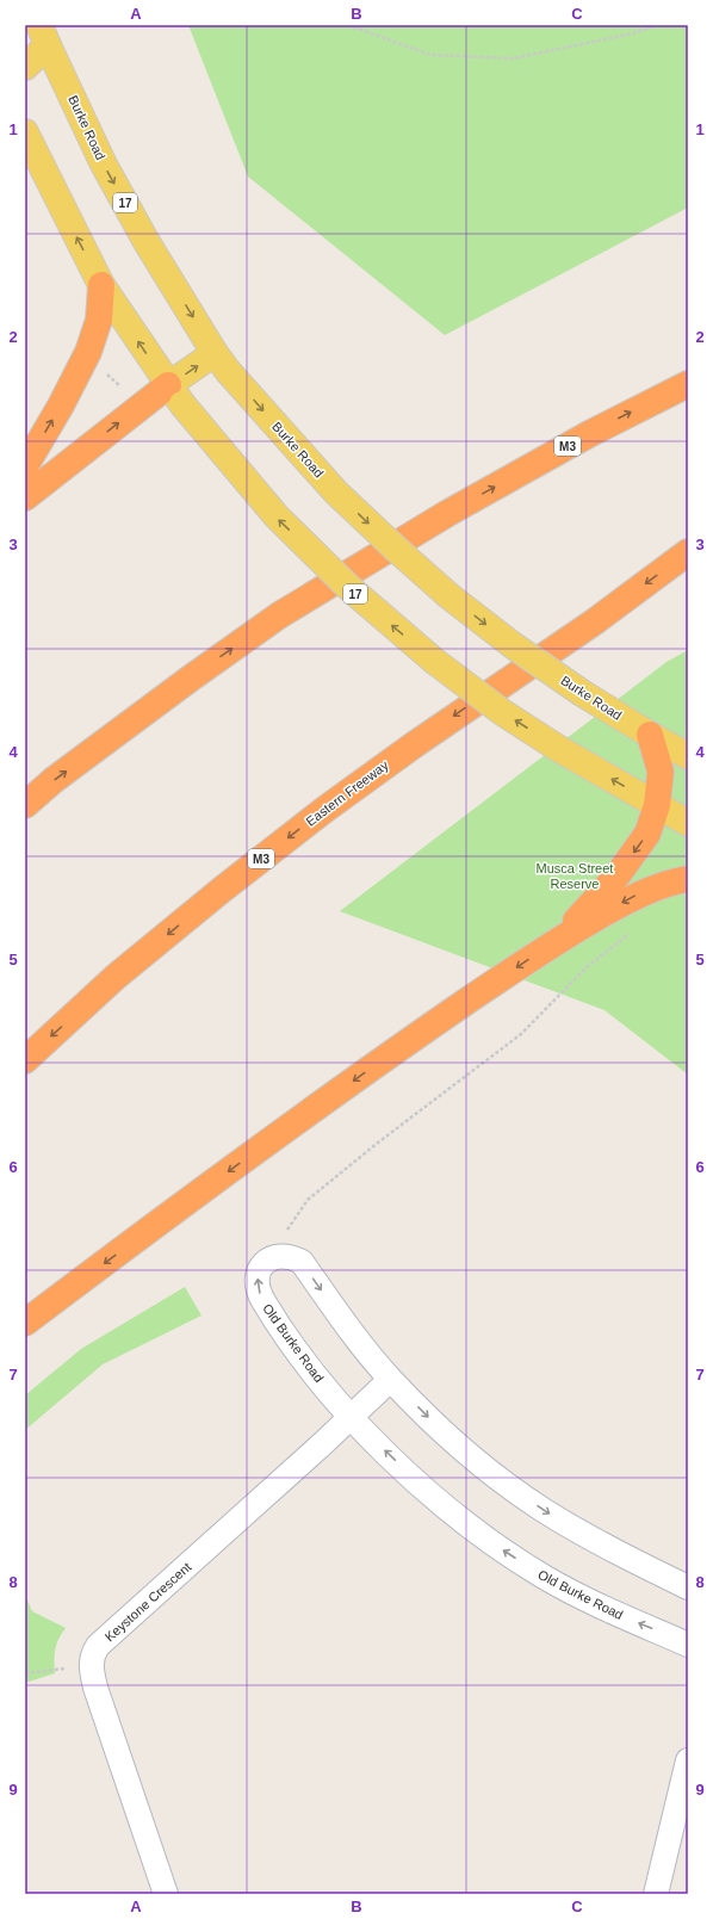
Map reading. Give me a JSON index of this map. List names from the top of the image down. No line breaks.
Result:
{"streets":{"highway":["M3","Eastern Freeway"],"main road":["Burke Road","17"],"street":["Old Burke Road","Keystone Crescent"]},"crossings":[["Old Burke Road","Keystone Crescent"]],"parks":["Musca Street Reserve"],"grid":{"columns":["A","B","C"],"rows":["1","2","3","4","5","6","7","8","9"]}}
